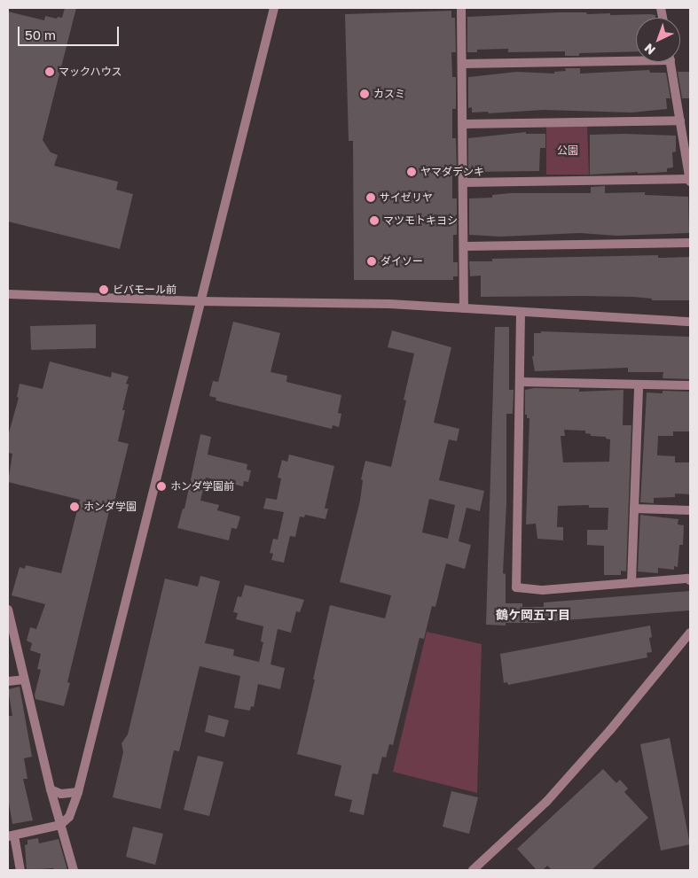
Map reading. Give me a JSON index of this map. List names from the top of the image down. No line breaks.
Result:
{"districts":["鶴ケ岡五丁目"],"parks":["公園"],"places":["マックハウス","カスミ","ヤマダデンキ","サイゼリヤ","マツモトキヨシ","ダイソー","ビバモール前","ホンダ学園前","ホンダ学園"],"scale_bar":"50 m","north":"bottom left"}
